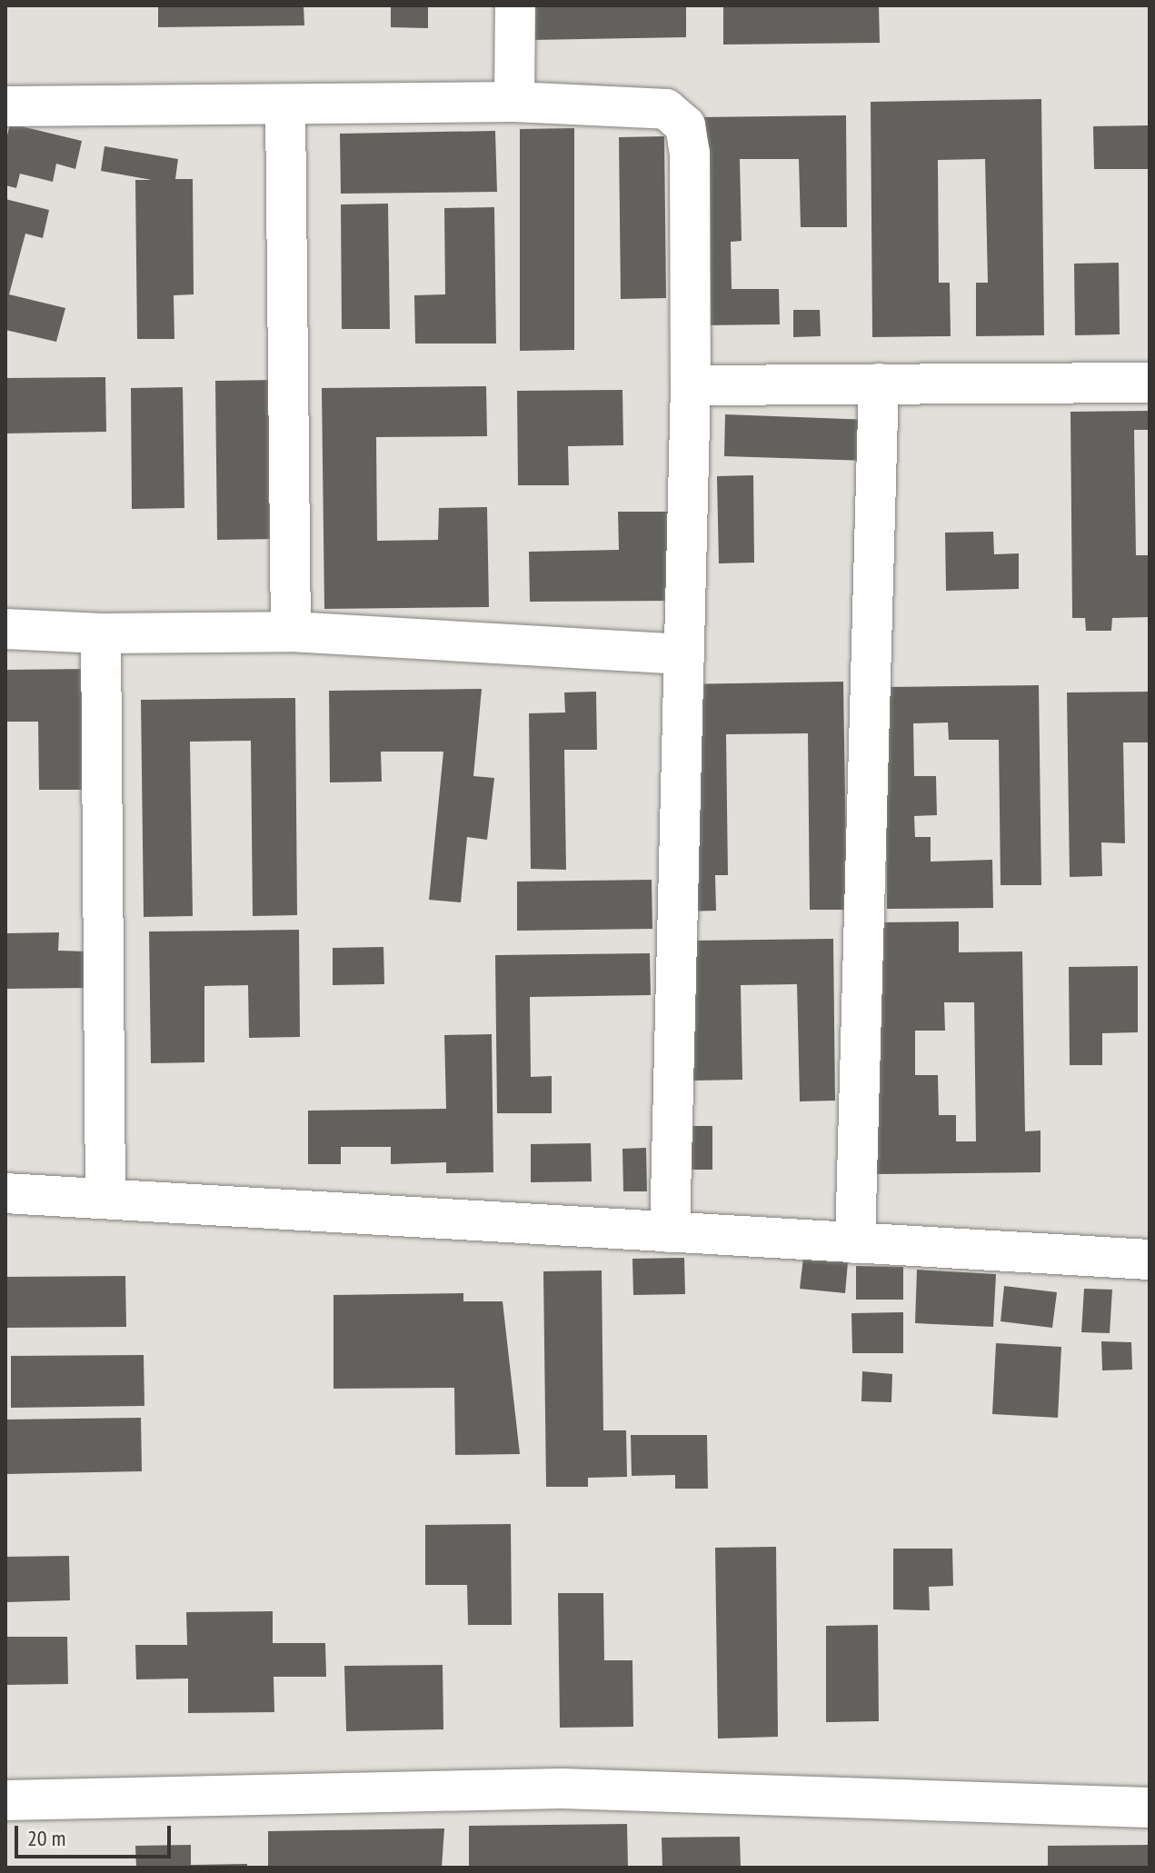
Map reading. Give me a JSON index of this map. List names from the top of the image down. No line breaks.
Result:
{"scale_bar":"20 m"}
